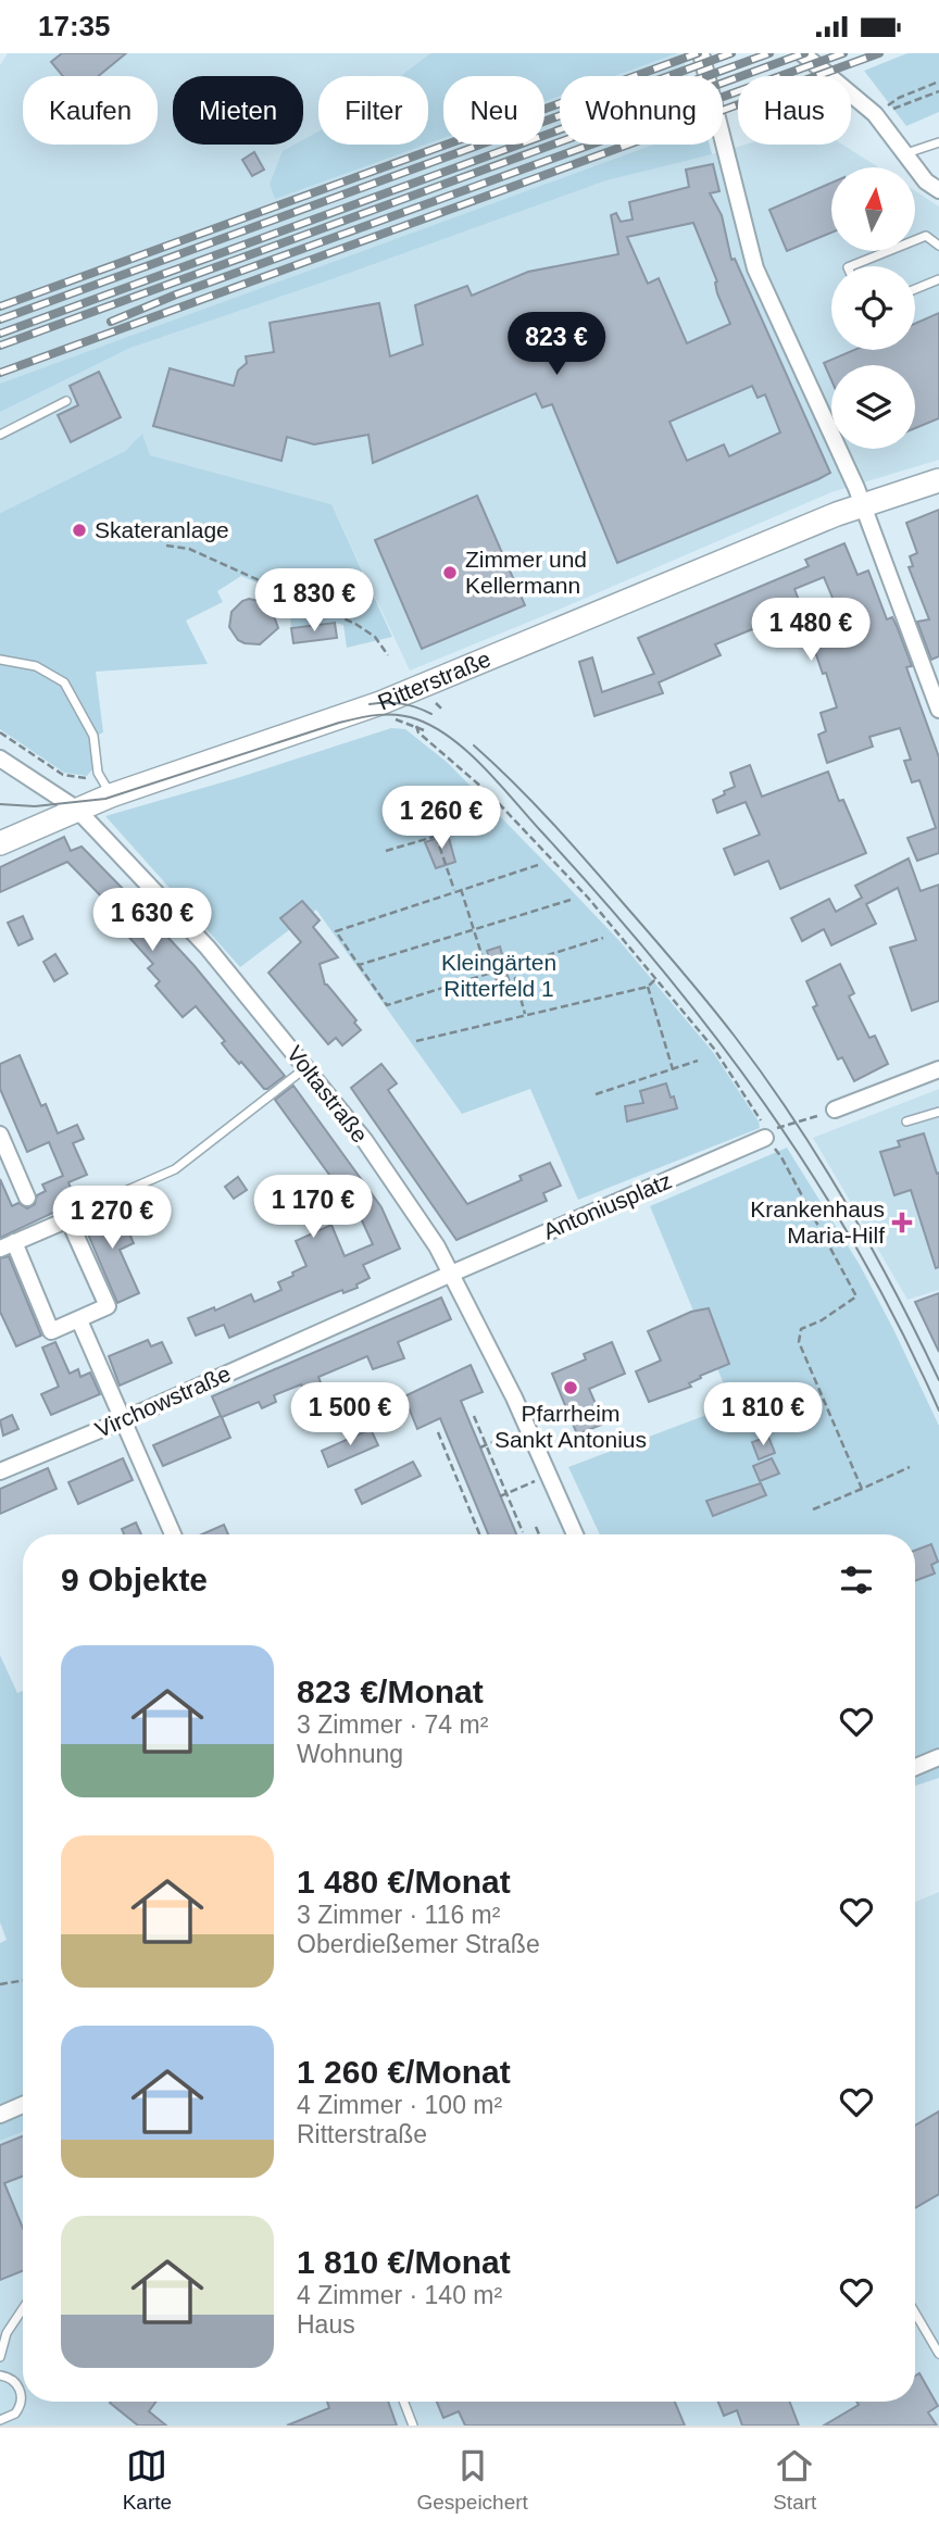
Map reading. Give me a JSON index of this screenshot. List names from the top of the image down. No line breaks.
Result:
{"streets":{"main road":["Ritterstraße"],"street":["Voltastraße","Antoniusplatz","Virchowstraße"]},"crossings":[["Ritterstraße","Voltastraße"],["Voltastraße","Antoniusplatz"],["Voltastraße","Virchowstraße"],["Antoniusplatz","Virchowstraße"]],"parks":["Kleingärten Ritterfeld 1"],"places":{"other":["Skateranlage","Zimmer und Kellermann","Pfarrheim Sankt Antonius"],"health":["Krankenhaus Maria-Hilf"]},"north":"top","page":{"status":"17:35","chip":["Kaufen","Mieten","Filter","Neu","Wohnung","Haus"],"price":["823 €","1 830 €","1 480 €","1 260 €","1 630 €","1 170 €","1 270 €","1 500 €","1 810 €"],"heading":"9 Objekte","list":[{"name":"823 €/Monat","note":"3 Zimmer · 74 m² · Wohnung"},{"name":"1 480 €/Monat","note":"3 Zimmer · 116 m² · Oberdießemer Straße"},{"name":"1 260 €/Monat","note":"4 Zimmer · 100 m² · Ritterstraße"},{"name":"1 810 €/Monat","note":"4 Zimmer · 140 m² · Haus"}],"tabs":["Karte","Gespeichert","Start"]}}
